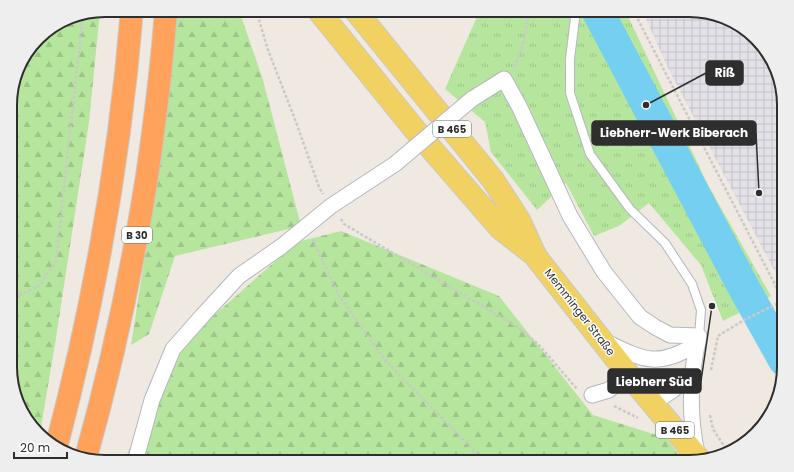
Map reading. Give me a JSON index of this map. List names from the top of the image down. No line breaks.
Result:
{"streets":{"highway":["B 30"],"main road":["B 465","Memminger Straße"]},"crossings":[["B 465","Memminger Straße"]],"places":["Riß","Liebherr-Werk Biberach","Liebherr Süd"],"scale_bar":"20 m"}
